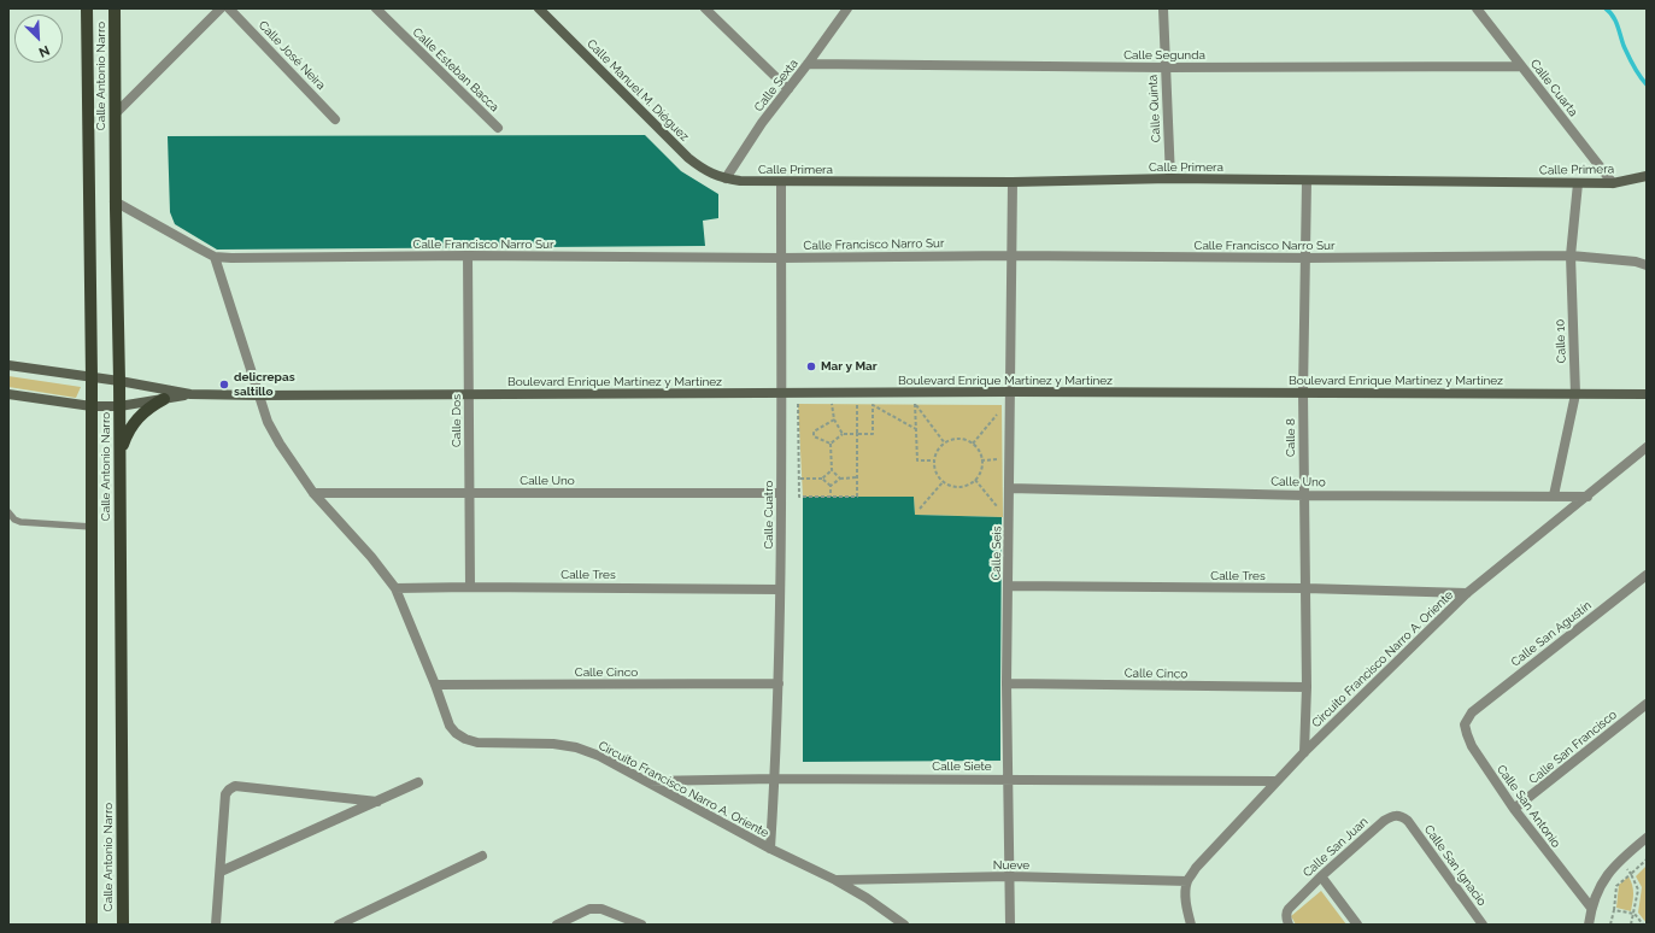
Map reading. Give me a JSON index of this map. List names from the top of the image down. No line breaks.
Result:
{"streets":{"main road":["Calle Antonio Narro"],"street":["Calle José Neira","Calle Segunda","Calle Esteban Bacca","Calle Sexta","Calle Cuarta","Calle Manuel M. Diéguez","Calle Quinta","Calle Primera","Calle Francisco Narro Sur","Calle 10","Boulevard Enrique Martínez y Martínez","Calle Dos","Calle 8","Calle Uno","Calle Cuatro","Calle Seis","Calle Tres","Calle San Agustín","Circuito Francisco Narro A. Oriente","Calle Cinco","Calle San Francisco","Calle Siete","Calle San Antonio","Calle San Juan","Nueve","Calle San Ignacio"]},"crossings":[["Calle Segunda","Calle Sexta"],["Calle Segunda","Calle Cuarta"],["Calle Segunda","Calle Quinta"],["Calle Antonio Narro","Calle Francisco Narro Sur"],["Calle Antonio Narro","Boulevard Enrique Martínez y Martínez"],["Calle Sexta","Calle Manuel M. Diéguez"],["Calle Sexta","Calle Primera"],["Calle Cuarta","Calle Primera"],["Calle Manuel M. Diéguez","Calle Primera"],["Calle Quinta","Calle Primera"],["Calle Primera","Calle 10"],["Calle Primera","Calle 8"],["Calle Primera","Calle Cuatro"],["Calle Primera","Calle Seis"],["Calle Francisco Narro Sur","Calle 10"],["Calle Francisco Narro Sur","Calle Dos"],["Calle Francisco Narro Sur","Calle 8"],["Calle Francisco Narro Sur","Calle Cuatro"],["Calle Francisco Narro Sur","Calle Seis"],["Calle Francisco Narro Sur","Circuito Francisco Narro A. Oriente"],["Calle 10","Boulevard Enrique Martínez y Martínez"],["Calle 10","Calle Uno"],["Boulevard Enrique Martínez y Martínez","Calle Dos"],["Boulevard Enrique Martínez y Martínez","Calle 8"],["Boulevard Enrique Martínez y Martínez","Calle Cuatro"],["Boulevard Enrique Martínez y Martínez","Calle Seis"],["Boulevard Enrique Martínez y Martínez","Circuito Francisco Narro A. Oriente"],["Calle Dos","Calle Uno"],["Calle Dos","Calle Tres"],["Calle 8","Calle Uno"],["Calle 8","Calle Tres"],["Calle 8","Circuito Francisco Narro A. Oriente"],["Calle 8","Calle Cinco"],["Calle Uno","Calle Cuatro"],["Calle Uno","Calle Seis"],["Calle Uno","Circuito Francisco Narro A. Oriente"],["Calle Cuatro","Calle Tres"],["Calle Cuatro","Circuito Francisco Narro A. Oriente"],["Calle Cuatro","Calle Cinco"],["Calle Cuatro","Calle Siete"],["Calle Seis","Calle Tres"],["Calle Seis","Calle Cinco"],["Calle Seis","Calle Siete"],["Calle Seis","Nueve"],["Calle Tres","Circuito Francisco Narro A. Oriente"],["Calle San Agustín","Calle San Antonio"],["Circuito Francisco Narro A. Oriente","Calle Cinco"],["Circuito Francisco Narro A. Oriente","Calle Siete"],["Circuito Francisco Narro A. Oriente","Nueve"],["Calle San Francisco","Calle San Antonio"],["Calle San Juan","Calle San Ignacio"]],"places":["Mar y Mar","delicrepas saltillo"],"north":"bottom right"}
